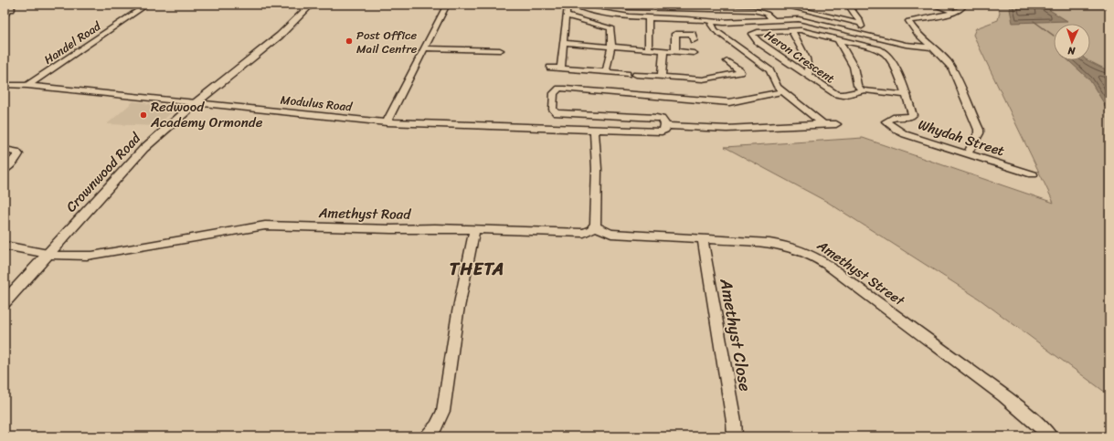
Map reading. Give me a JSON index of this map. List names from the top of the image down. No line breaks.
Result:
{"streets":{"main road":["Crownwood Road"],"street":["Handel Road","Heron Crescent","Modulus Road","Whydah Street","Amethyst Road","Amethyst Street","Amethyst Close"]},"crossings":[["Handel Road","Modulus Road"],["Heron Crescent","Whydah Street"],["Modulus Road","Crownwood Road"],["Crownwood Road","Amethyst Road"],["Amethyst Road","Amethyst Street"],["Amethyst Street","Amethyst Close"]],"districts":["THETA"],"places":["Post Office Mail Centre","Redwood Academy Ormonde"],"north":"bottom"}
